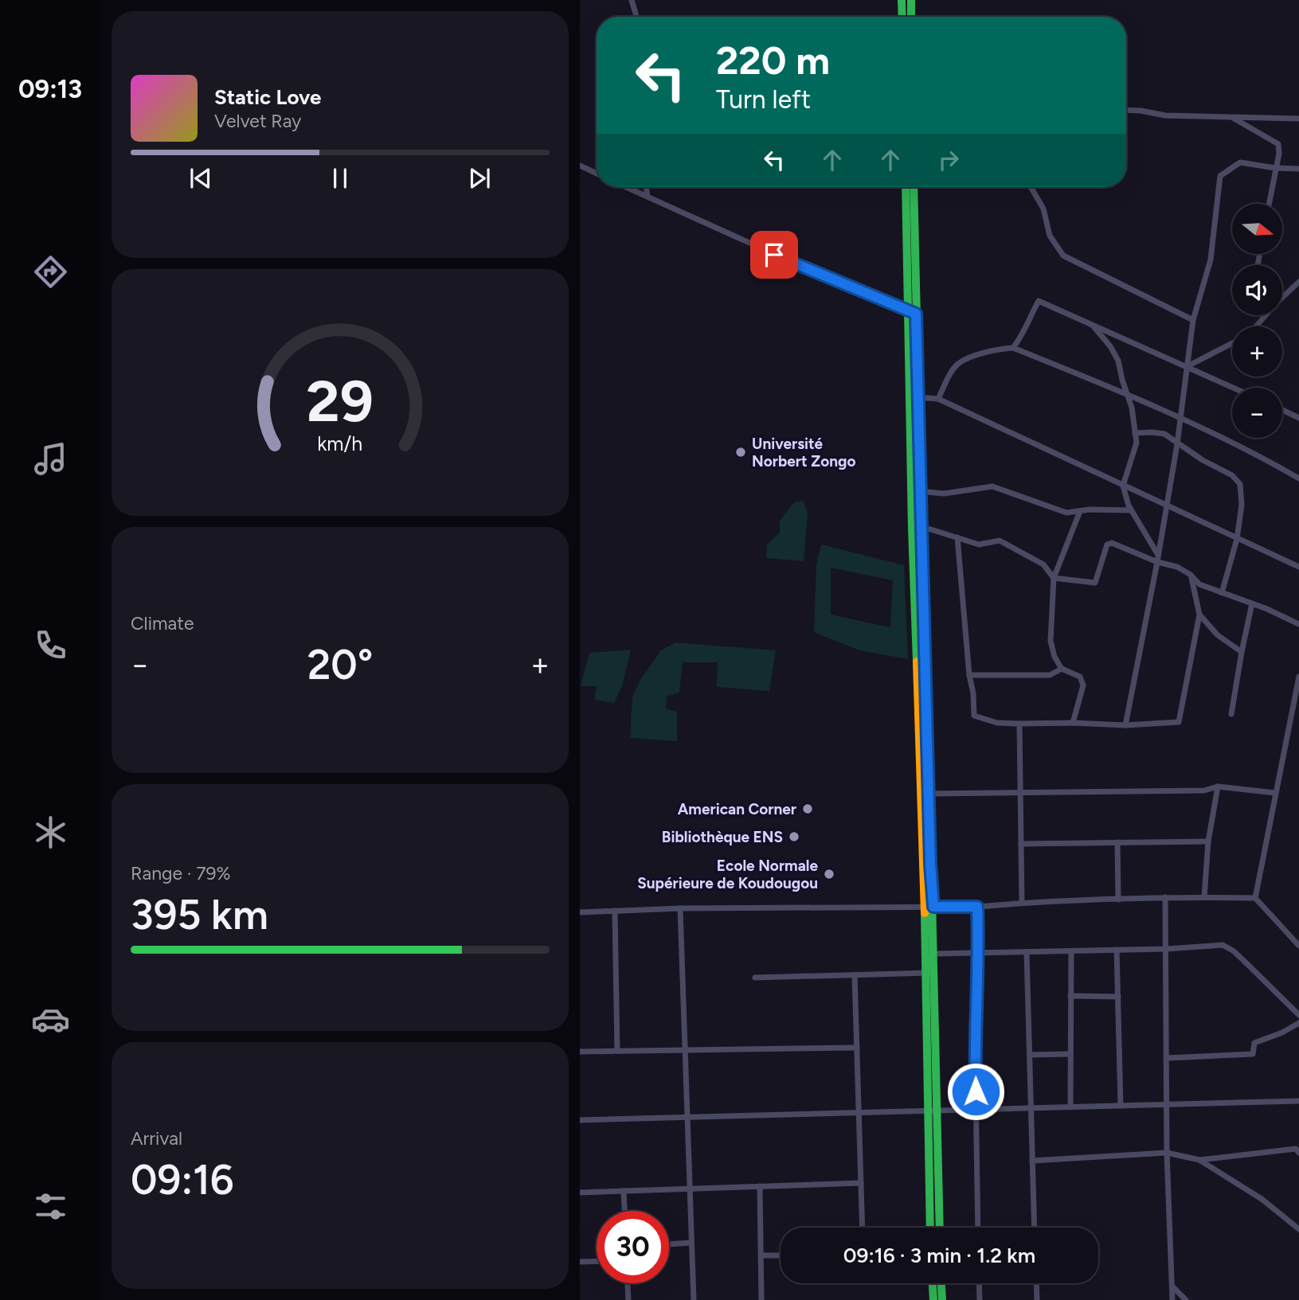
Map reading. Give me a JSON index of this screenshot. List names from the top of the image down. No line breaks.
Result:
{"places":["Université Norbert Zongo","American Corner","Bibliothèque ENS","Ecole Normale Supérieure de Koudougou"],"north":"right","page":{"tabs":"09:13","turn":["220 m","Turn left"],"song":["Static Love","Velvet Ray"],"map_buttons":["+","−"],"tile":["Climate",["Range · 79%","395 km"],["Arrival","09:16"]],"heat":["−","20°","+"],"limit":"30","trip":"09:16 · 3 min · 1.2 km","gauge":["29","km/h"]}}
